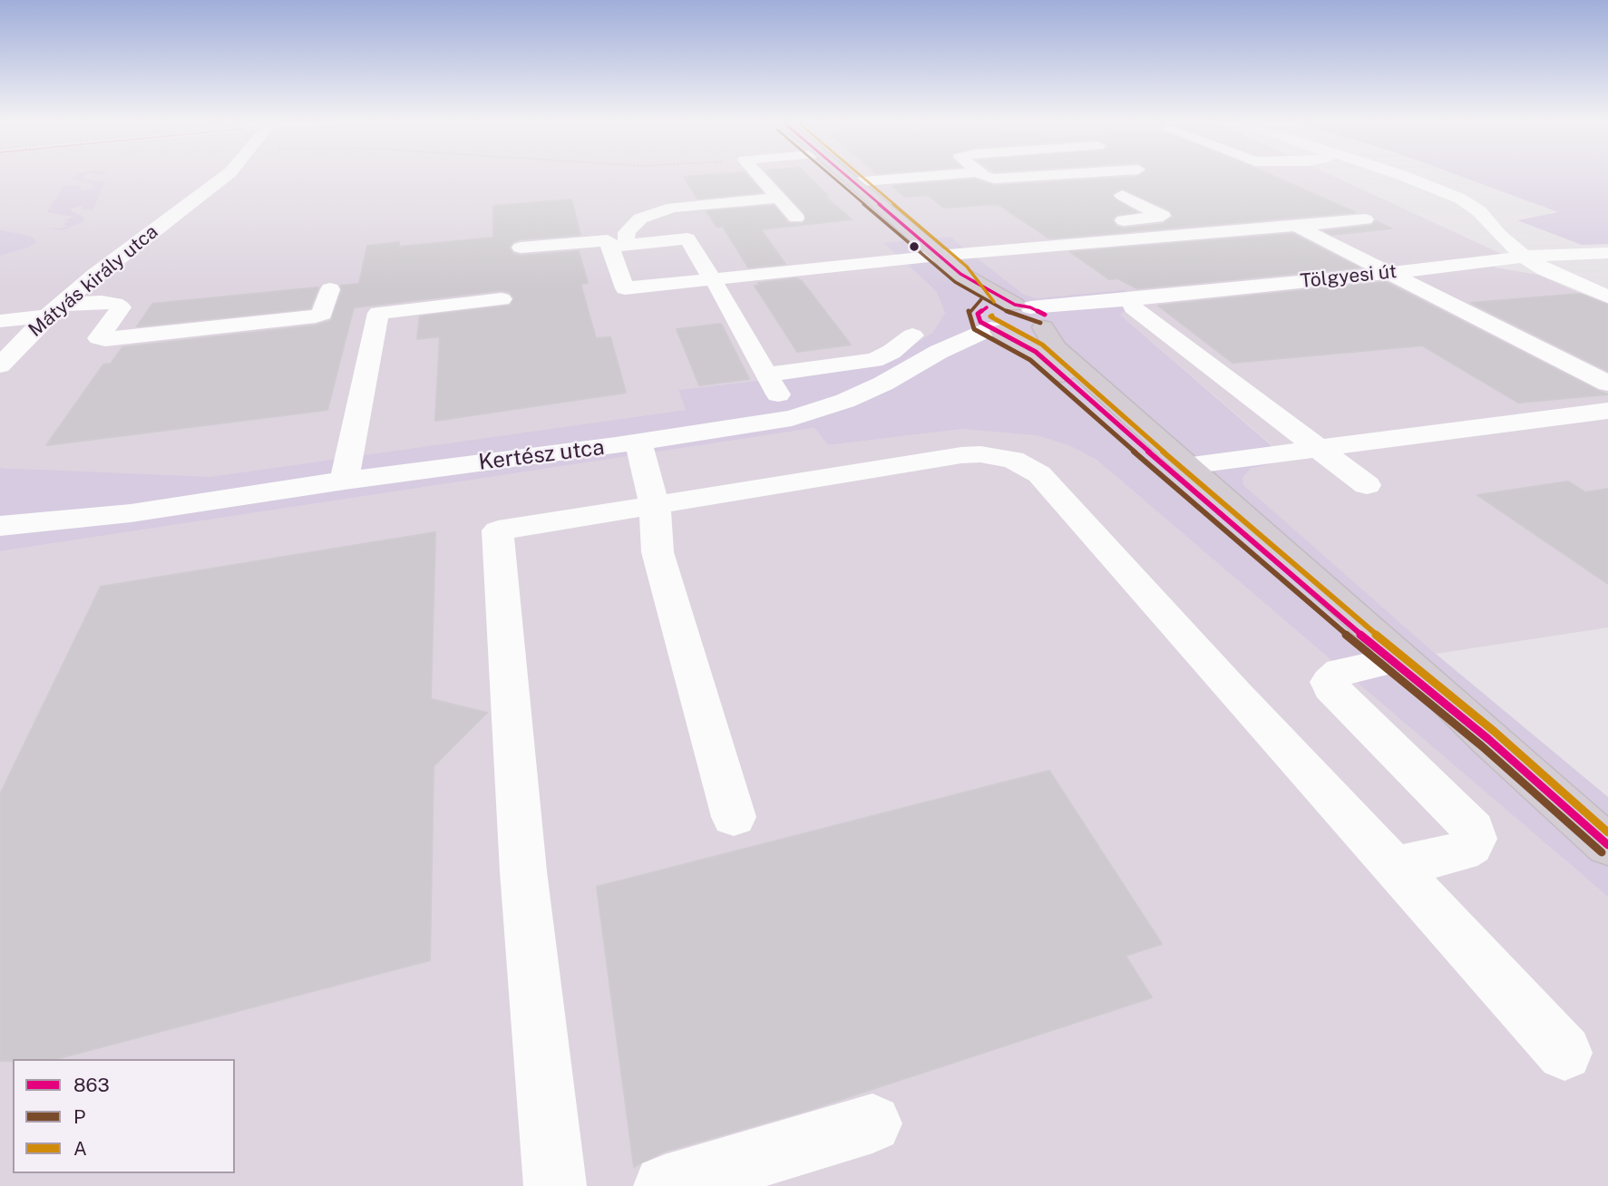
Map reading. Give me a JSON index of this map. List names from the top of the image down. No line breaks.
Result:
{"streets":{"street":["Tölgyesi út","Mátyás király utca","Kertész utca"]},"lines":["transit line 863","transit line P","transit line A"],"legend":["863","P","A"]}
